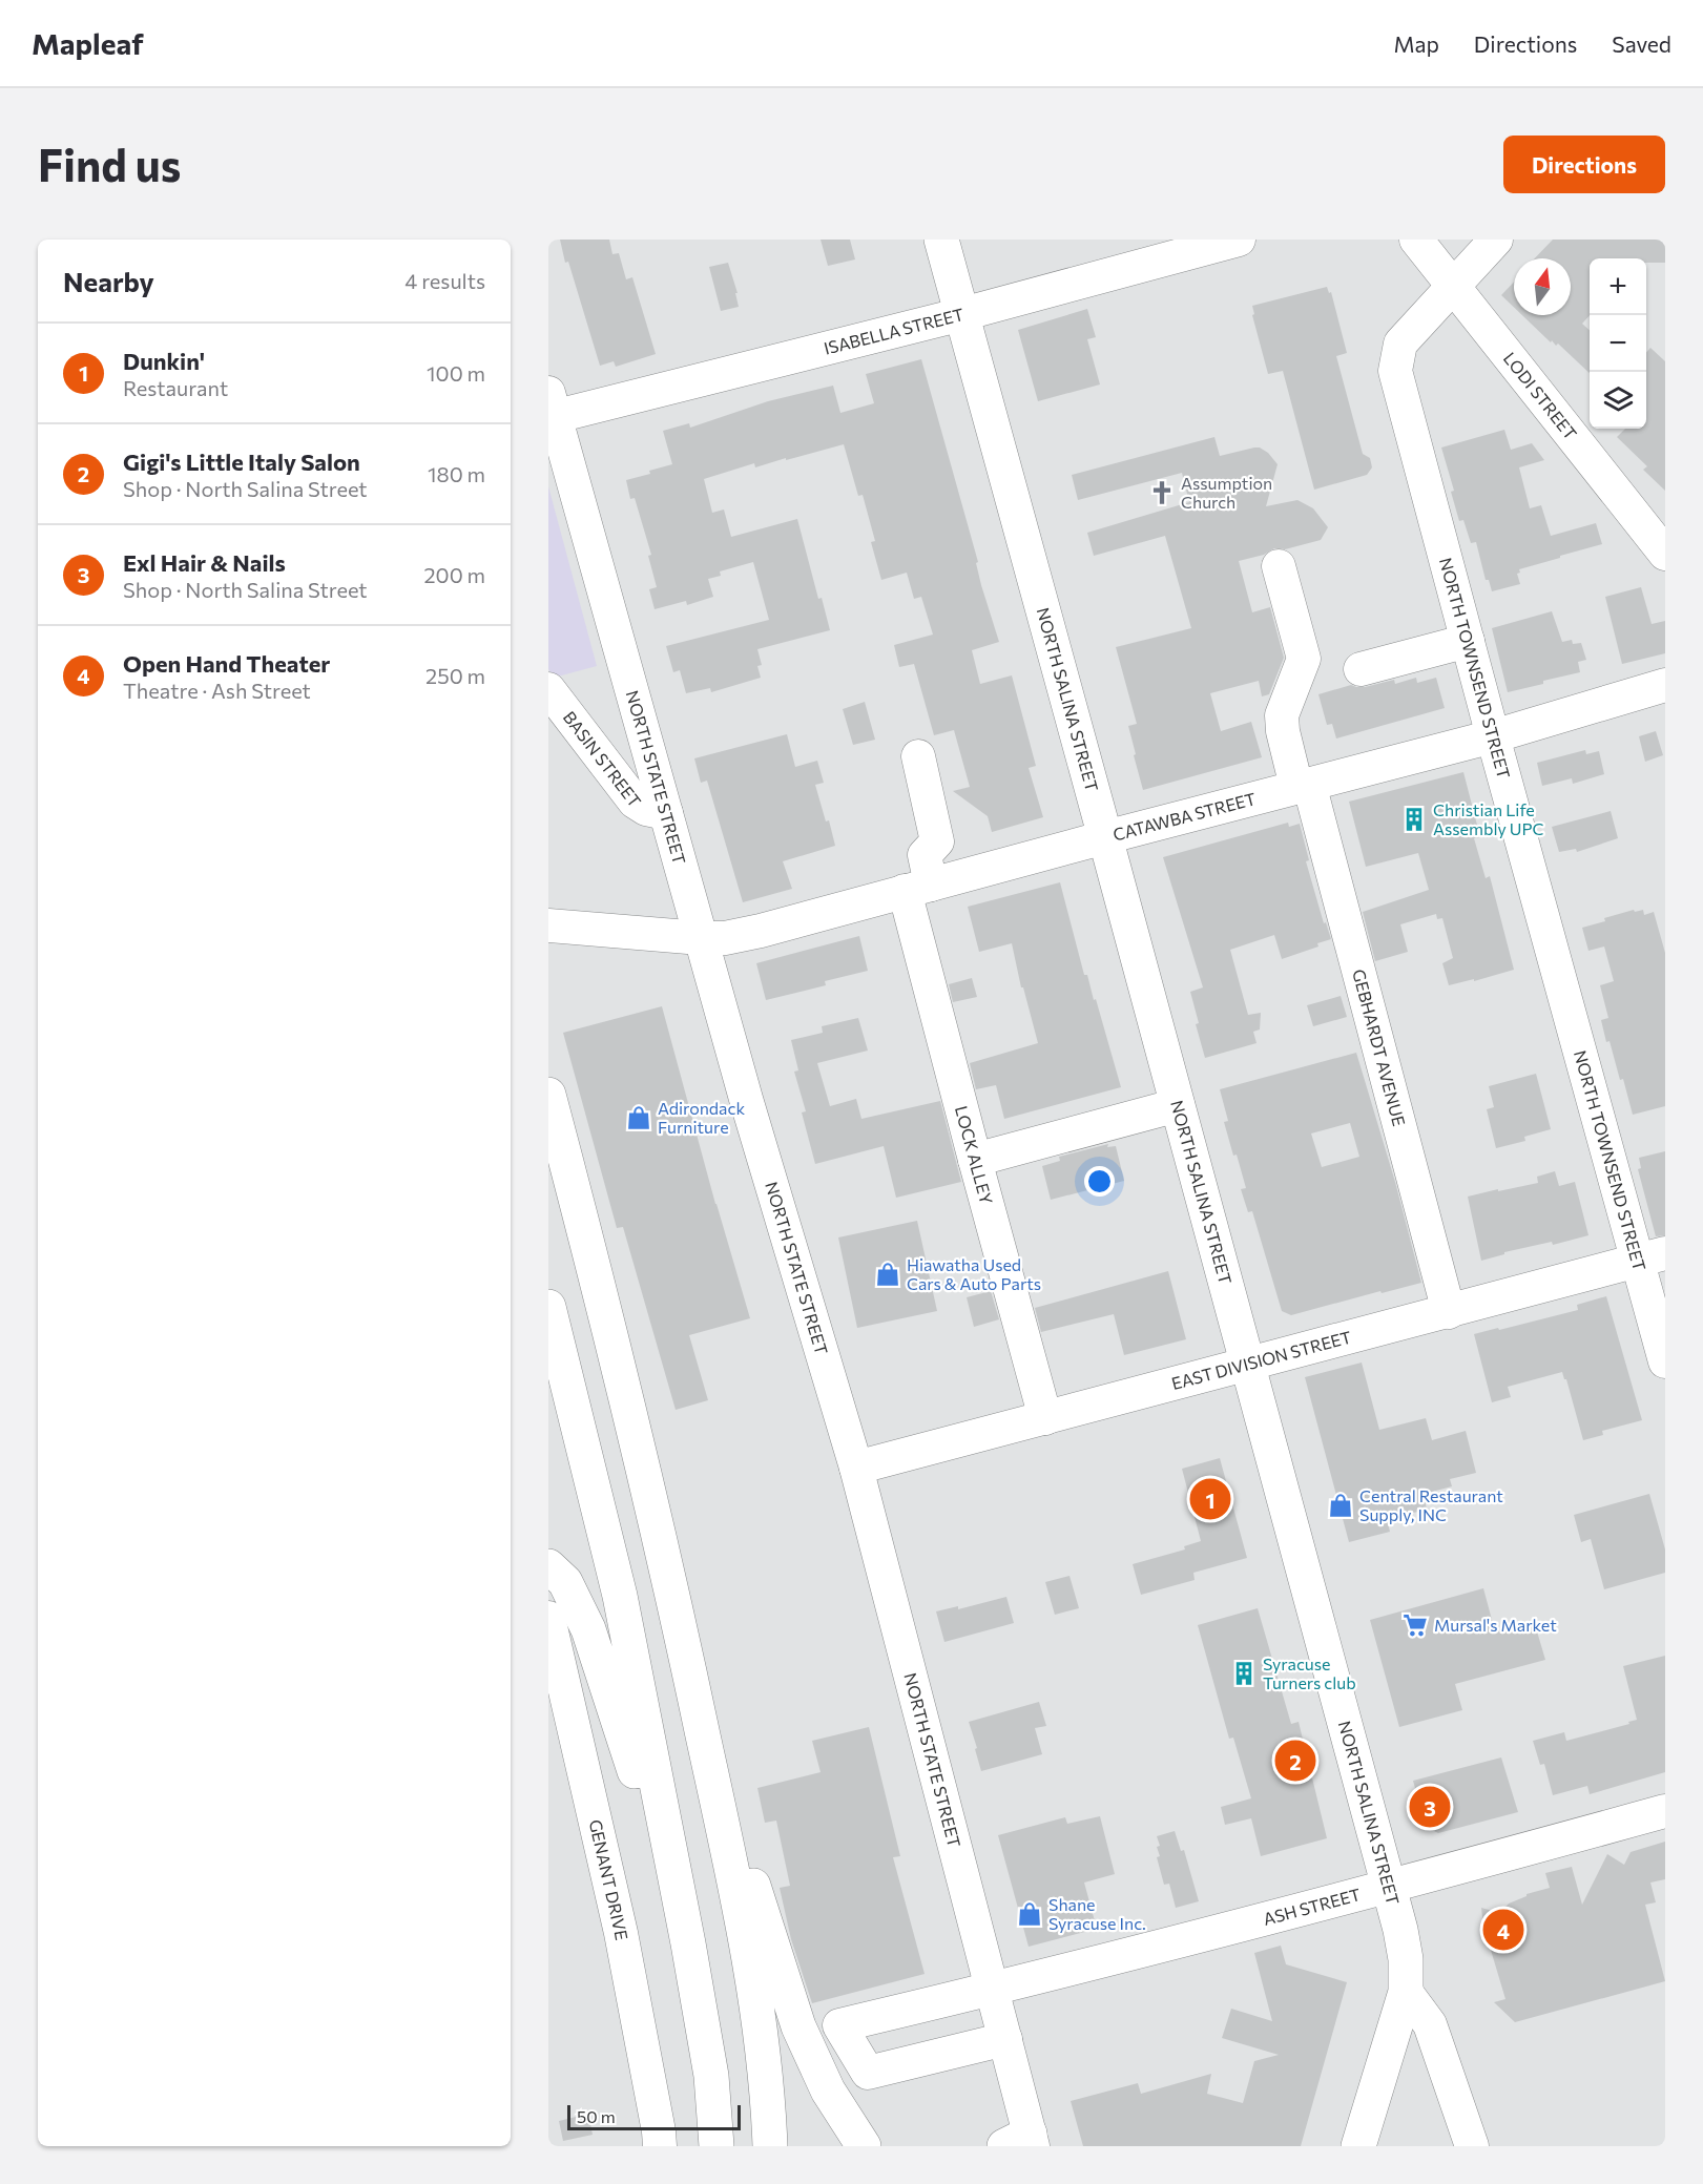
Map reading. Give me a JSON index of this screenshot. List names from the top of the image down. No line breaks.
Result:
{"streets":{"main road":["NORTH SALINA STREET"],"street":["ISABELLA STREET","LODI STREET","NORTH TOWNSEND STREET","BASIN STREET","NORTH STATE STREET","CATAWBA STREET","GEBHARDT AVENUE","LOCK ALLEY","EAST DIVISION STREET","GENANT DRIVE","ASH STREET"]},"crossings":[["ISABELLA STREET","NORTH SALINA STREET"],["ISABELLA STREET","NORTH STATE STREET"],["LODI STREET","NORTH TOWNSEND STREET"],["NORTH TOWNSEND STREET","CATAWBA STREET"],["NORTH TOWNSEND STREET","EAST DIVISION STREET"],["NORTH SALINA STREET","CATAWBA STREET"],["NORTH SALINA STREET","EAST DIVISION STREET"],["NORTH SALINA STREET","ASH STREET"],["BASIN STREET","NORTH STATE STREET"],["NORTH STATE STREET","CATAWBA STREET"],["NORTH STATE STREET","EAST DIVISION STREET"],["NORTH STATE STREET","ASH STREET"],["CATAWBA STREET","GEBHARDT AVENUE"],["CATAWBA STREET","LOCK ALLEY"],["GEBHARDT AVENUE","EAST DIVISION STREET"],["LOCK ALLEY","EAST DIVISION STREET"]],"places":{"church":["Assumption Church"],"building":["Christian Life Assembly UPC","Syracuse Turners club"],"shop":["Adirondack Furniture","Hiawatha Used Cars & Auto Parts","Central Restaurant Supply, INC","Shane Syracuse Inc."],"supermarket":["Mursal's Market"]},"scale_bar":"50 m","north":"top","page":{"header":"Mapleaf","nav":["Map","Directions","Saved"],"buttons":"Directions","title":"Find us","heading":["Nearby","4 results"],"map_buttons":["+","−"],"list":[{"mark":"1","name":"Dunkin'","note":"Restaurant","value":"100 m"},{"mark":"2","name":"Gigi's Little Italy Salon","note":"Shop · North Salina Street","value":"180 m"},{"mark":"3","name":"Exl Hair & Nails","note":"Shop · North Salina Street","value":"200 m"},{"mark":"4","name":"Open Hand Theater","note":"Theatre · Ash Street","value":"250 m"}],"pins":["1","2","3","4"],"scale":"50 m"}}
